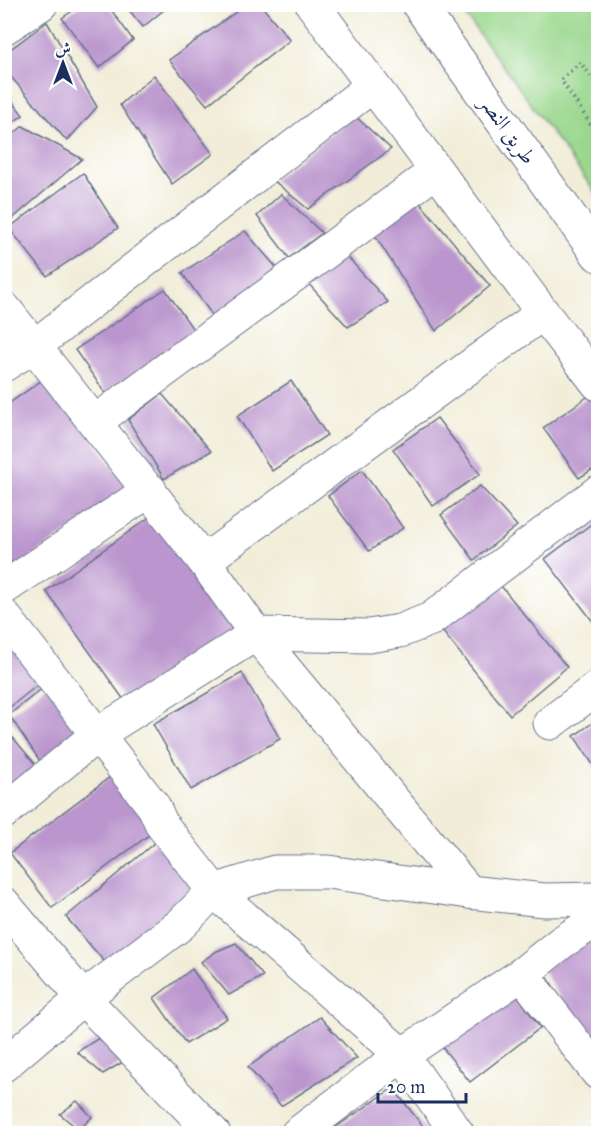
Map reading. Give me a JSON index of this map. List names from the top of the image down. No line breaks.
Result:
{"streets":{"street":["طريق النصر"]},"scale_bar":"20 m","north":"top"}
